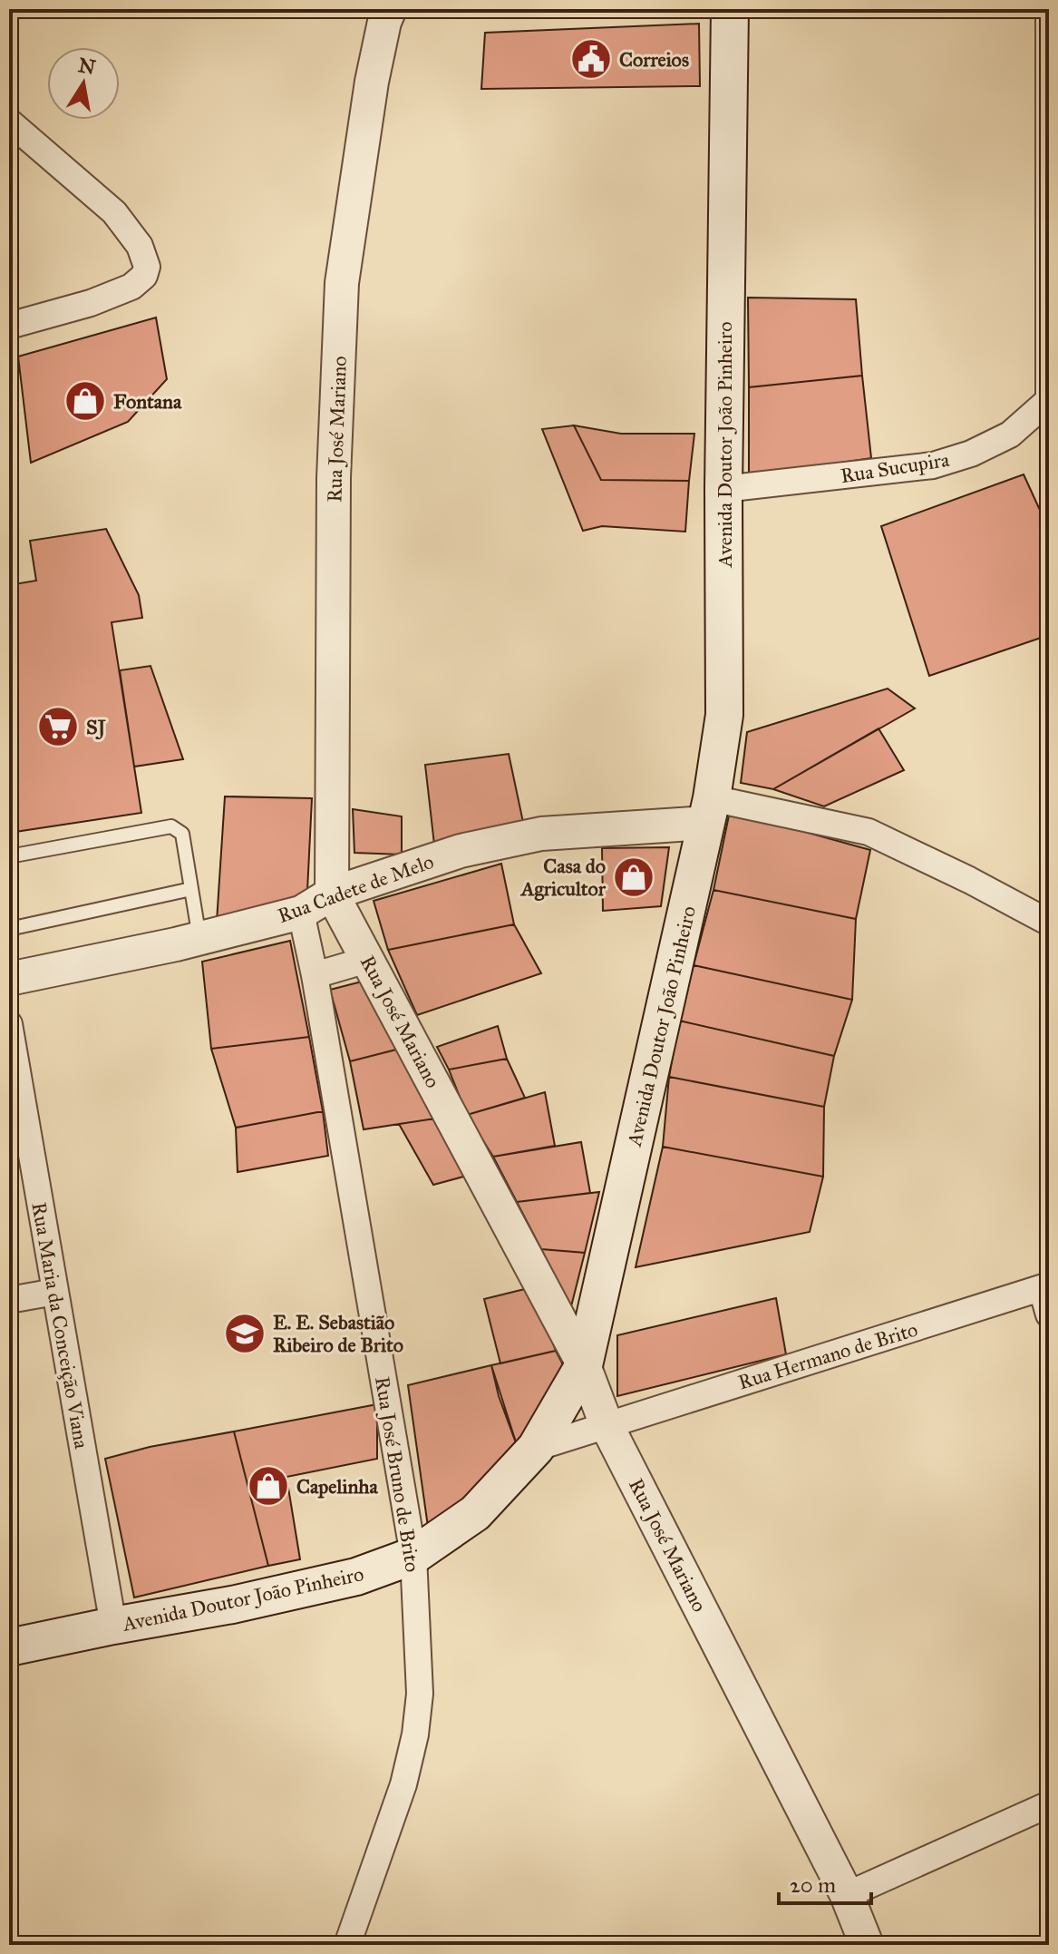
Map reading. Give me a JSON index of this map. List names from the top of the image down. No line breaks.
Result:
{"streets":{"main road":["Avenida Doutor João Pinheiro"],"street":["Rua José Mariano","Rua Sucupira","Rua Cadete de Melo","Rua Maria da Conceição Viana","Rua Hermano de Brito","Rua José Bruno de Brito"]},"crossings":[["Rua José Mariano","Avenida Doutor João Pinheiro"],["Rua José Mariano","Rua Cadete de Melo"],["Rua José Mariano","Rua Hermano de Brito"],["Avenida Doutor João Pinheiro","Rua Sucupira"],["Avenida Doutor João Pinheiro","Rua Cadete de Melo"],["Avenida Doutor João Pinheiro","Rua Maria da Conceição Viana"],["Avenida Doutor João Pinheiro","Rua Hermano de Brito"],["Avenida Doutor João Pinheiro","Rua José Bruno de Brito"],["Rua Cadete de Melo","Rua José Bruno de Brito"]],"places":{"public building":["Correios"],"shop":["Fontana","Casa do Agricultor","Capelinha"],"supermarket":["SJ"],"school or university":["E. E. Sebastião Ribeiro de Brito"]},"scale_bar":"20 m","north":"top"}
